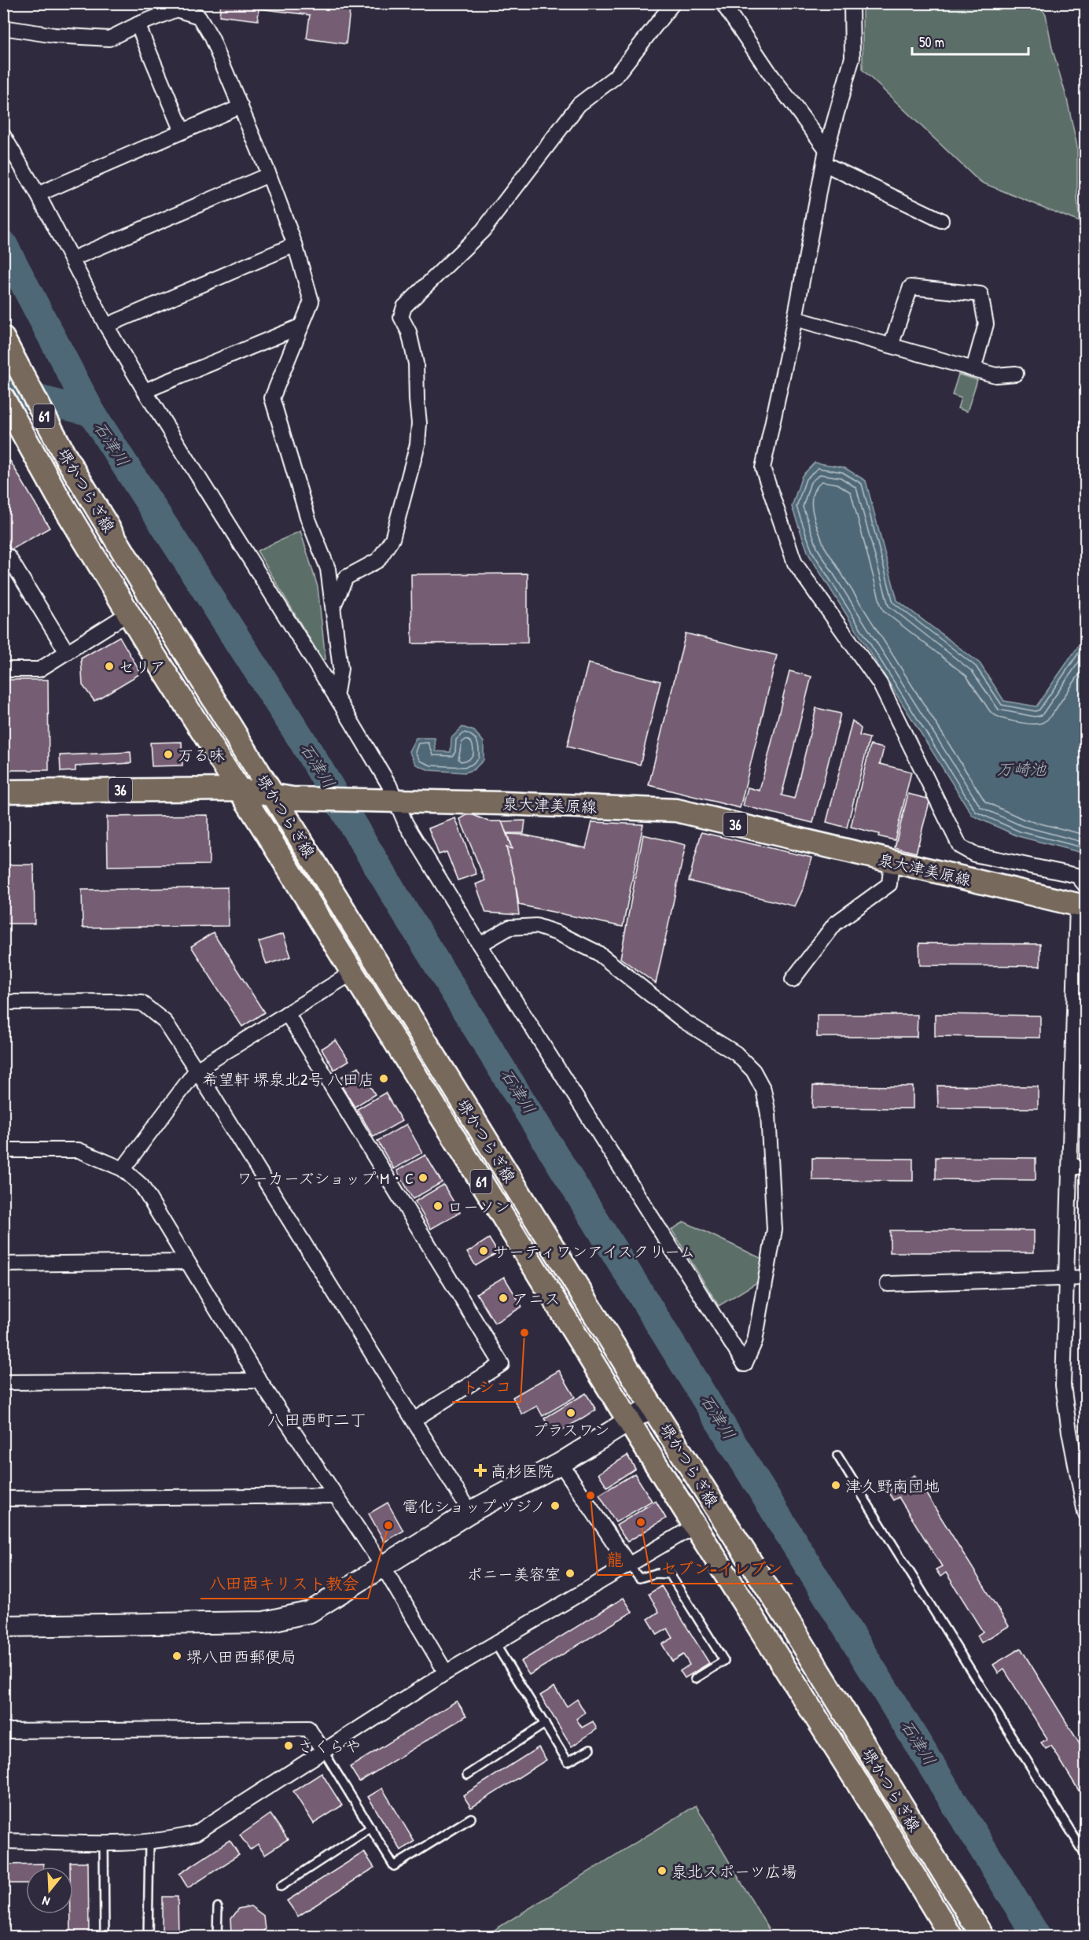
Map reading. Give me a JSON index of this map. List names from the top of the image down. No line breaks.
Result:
{"streets":{"main road":["61","堺かつらぎ線","36","泉大津美原線"]},"crossings":[["堺かつらぎ線","泉大津美原線"]],"districts":["八田西町二丁"],"water":["石津川","万崎池"],"places":{"other":["セリア","万る味","希望軒 堺泉北2号 八田店","ワーカーズショップ M・C","ローソン","サーティワンアイスクリーム","アニス","トシコ","プラスワン","津久野南団地","龍","電化ショップ ツジノ","セブン-イレブン","八田西キリスト教会","ポニー美容室","堺八田西郵便局","さくらや","泉北スポーツ広場"],"health":["高杉医院"]},"scale_bar":"50 m","north":"bottom"}
